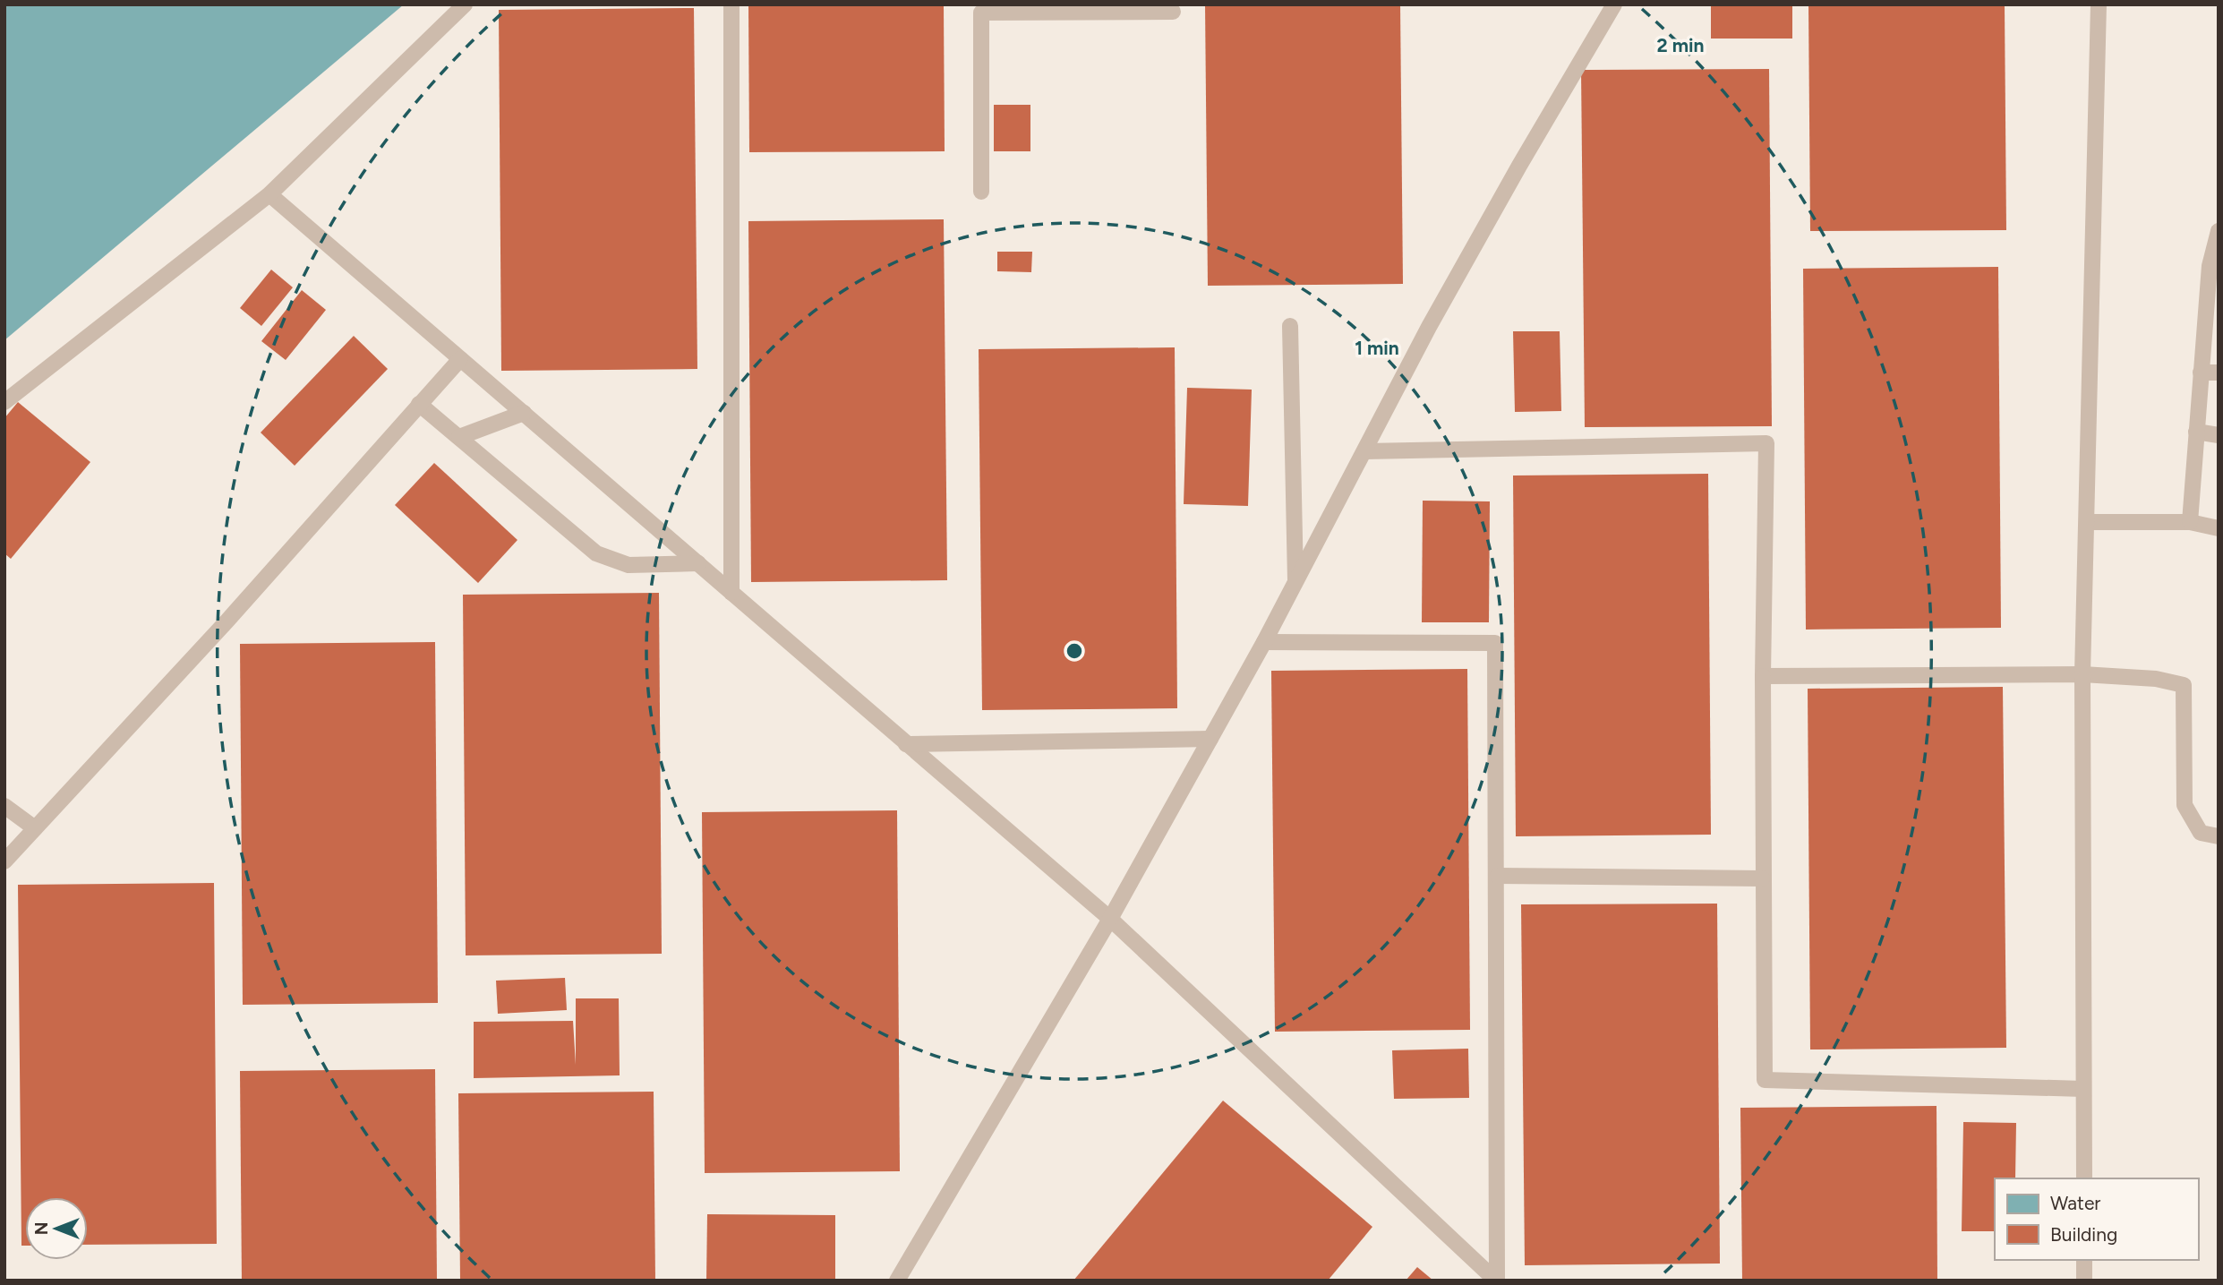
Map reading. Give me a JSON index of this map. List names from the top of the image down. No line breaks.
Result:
{"legend":["Water","Building"],"north":"left","rings":["2 min","1 min"]}
